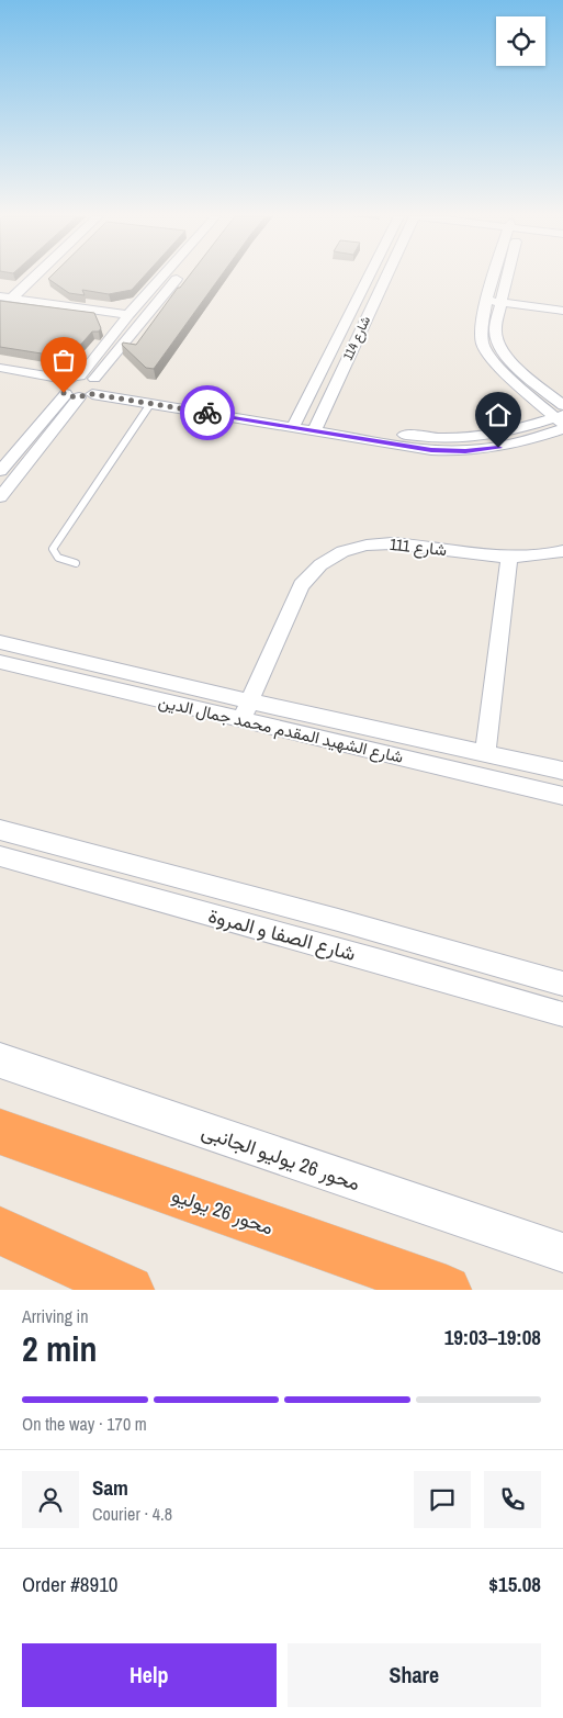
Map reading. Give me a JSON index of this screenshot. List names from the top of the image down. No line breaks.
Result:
{"streets":{"highway":["محور 26 يوليو"],"street":["شارع 114","شارع 111","شارع الشهيد المقدم محمد جمال الدين","شارع الصفا و المروة","محور 26 يوليو الجانبى"]},"crossings":[["شارع 111","شارع الشهيد المقدم محمد جمال الدين"]],"page":{"heading":["2 min","Arriving in","19:03–19:08"],"panel":["Sam","Courier · 4.8","Order #8910","$15.08"],"bar":"On the way · 170 m","buttons":["Help","Share"]}}
